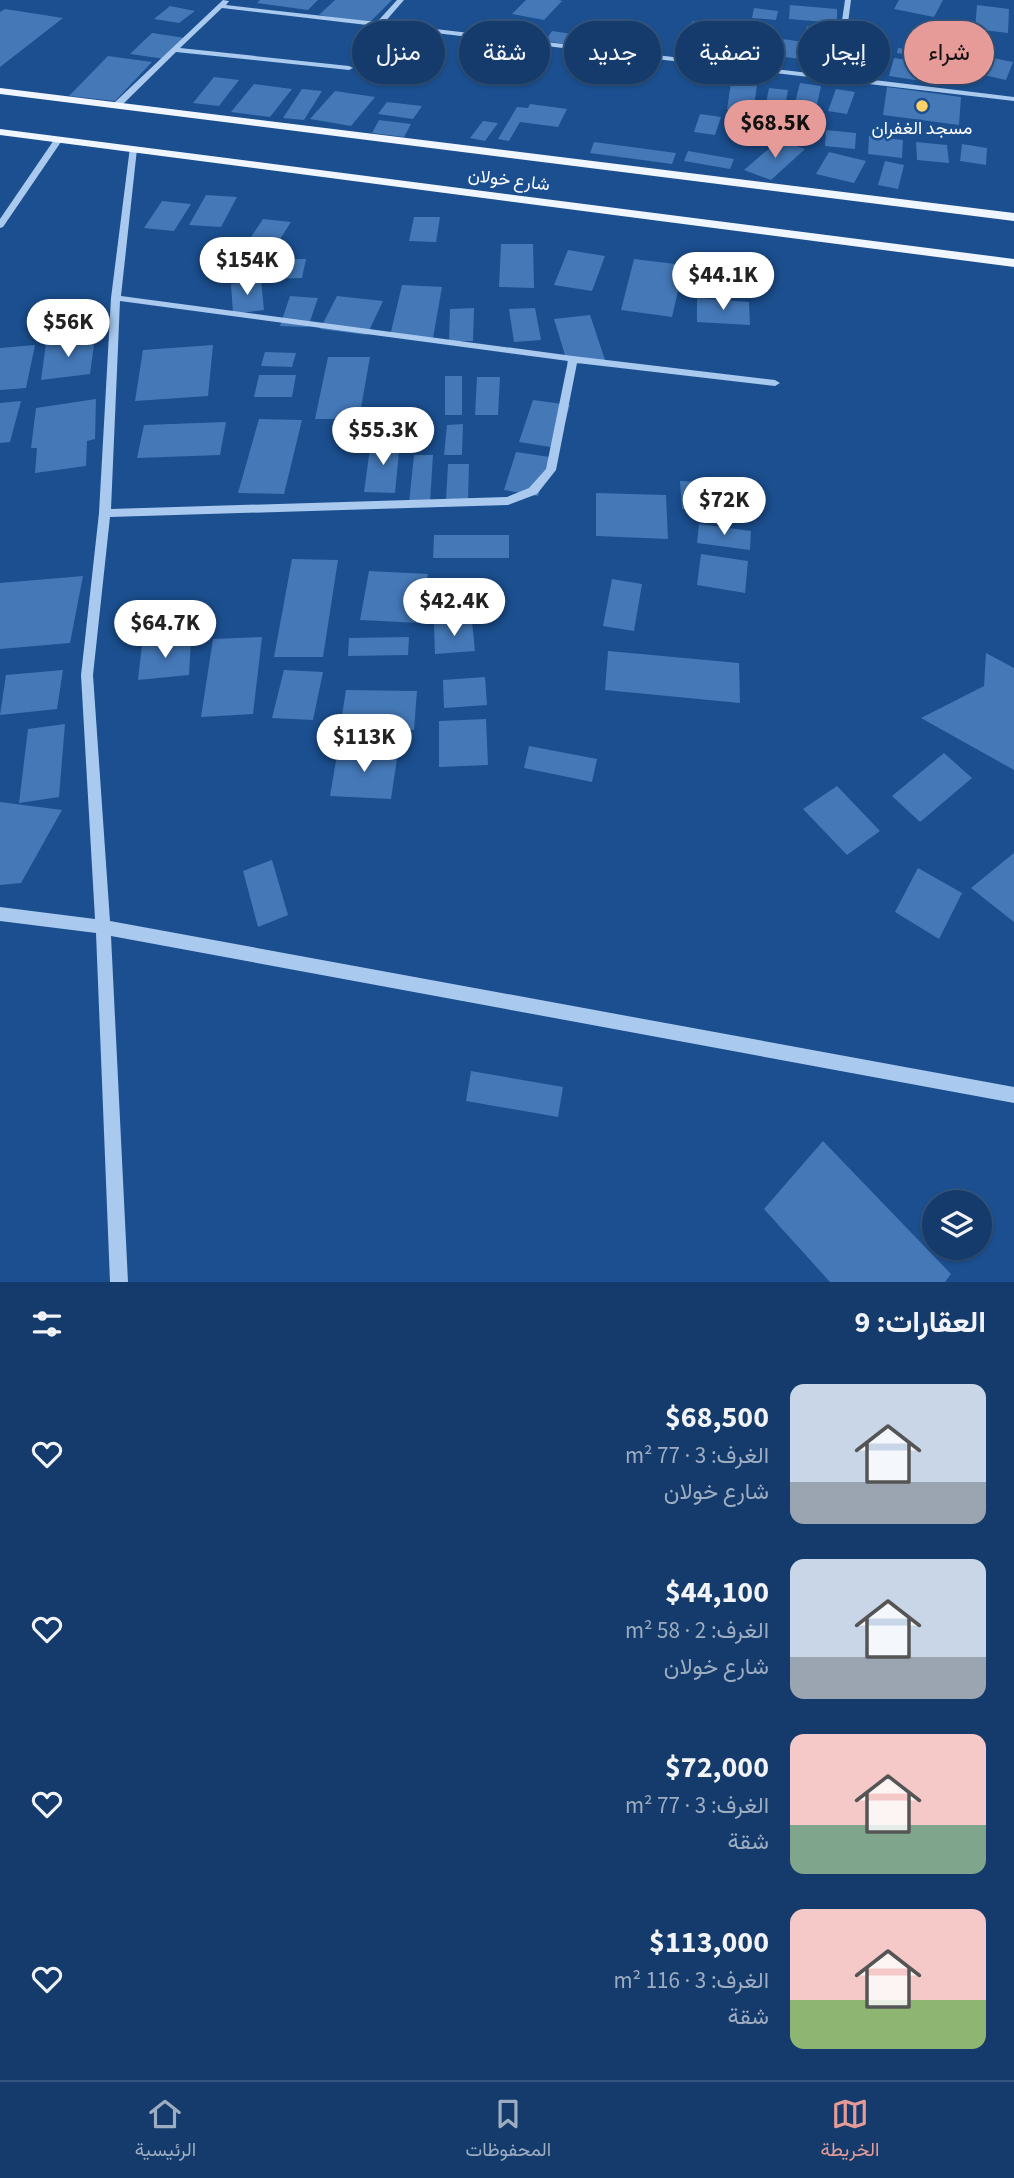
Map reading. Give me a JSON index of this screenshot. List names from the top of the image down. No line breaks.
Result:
{"streets":{"main road":["شارع خولان"]},"places":["مسجد الغفران"],"page":{"chip":["شراء","إيجار","تصفية","جديد","شقة","منزل"],"price":["$68.5K","$154K","$44.1K","$56K","$55.3K","$72K","$42.4K","$64.7K","$113K"],"heading":"العقارات: 9","list":[{"name":"$68,500","note":"الغرف: 3 · 77 m² · شارع خولان"},{"name":"$44,100","note":"الغرف: 2 · 58 m² · شارع خولان"},{"name":"$72,000","note":"الغرف: 3 · 77 m² · شقة"},{"name":"$113,000","note":"الغرف: 3 · 116 m² · شقة"}],"tabs":["الخريطة","المحفوظات","الرئيسية"]}}
